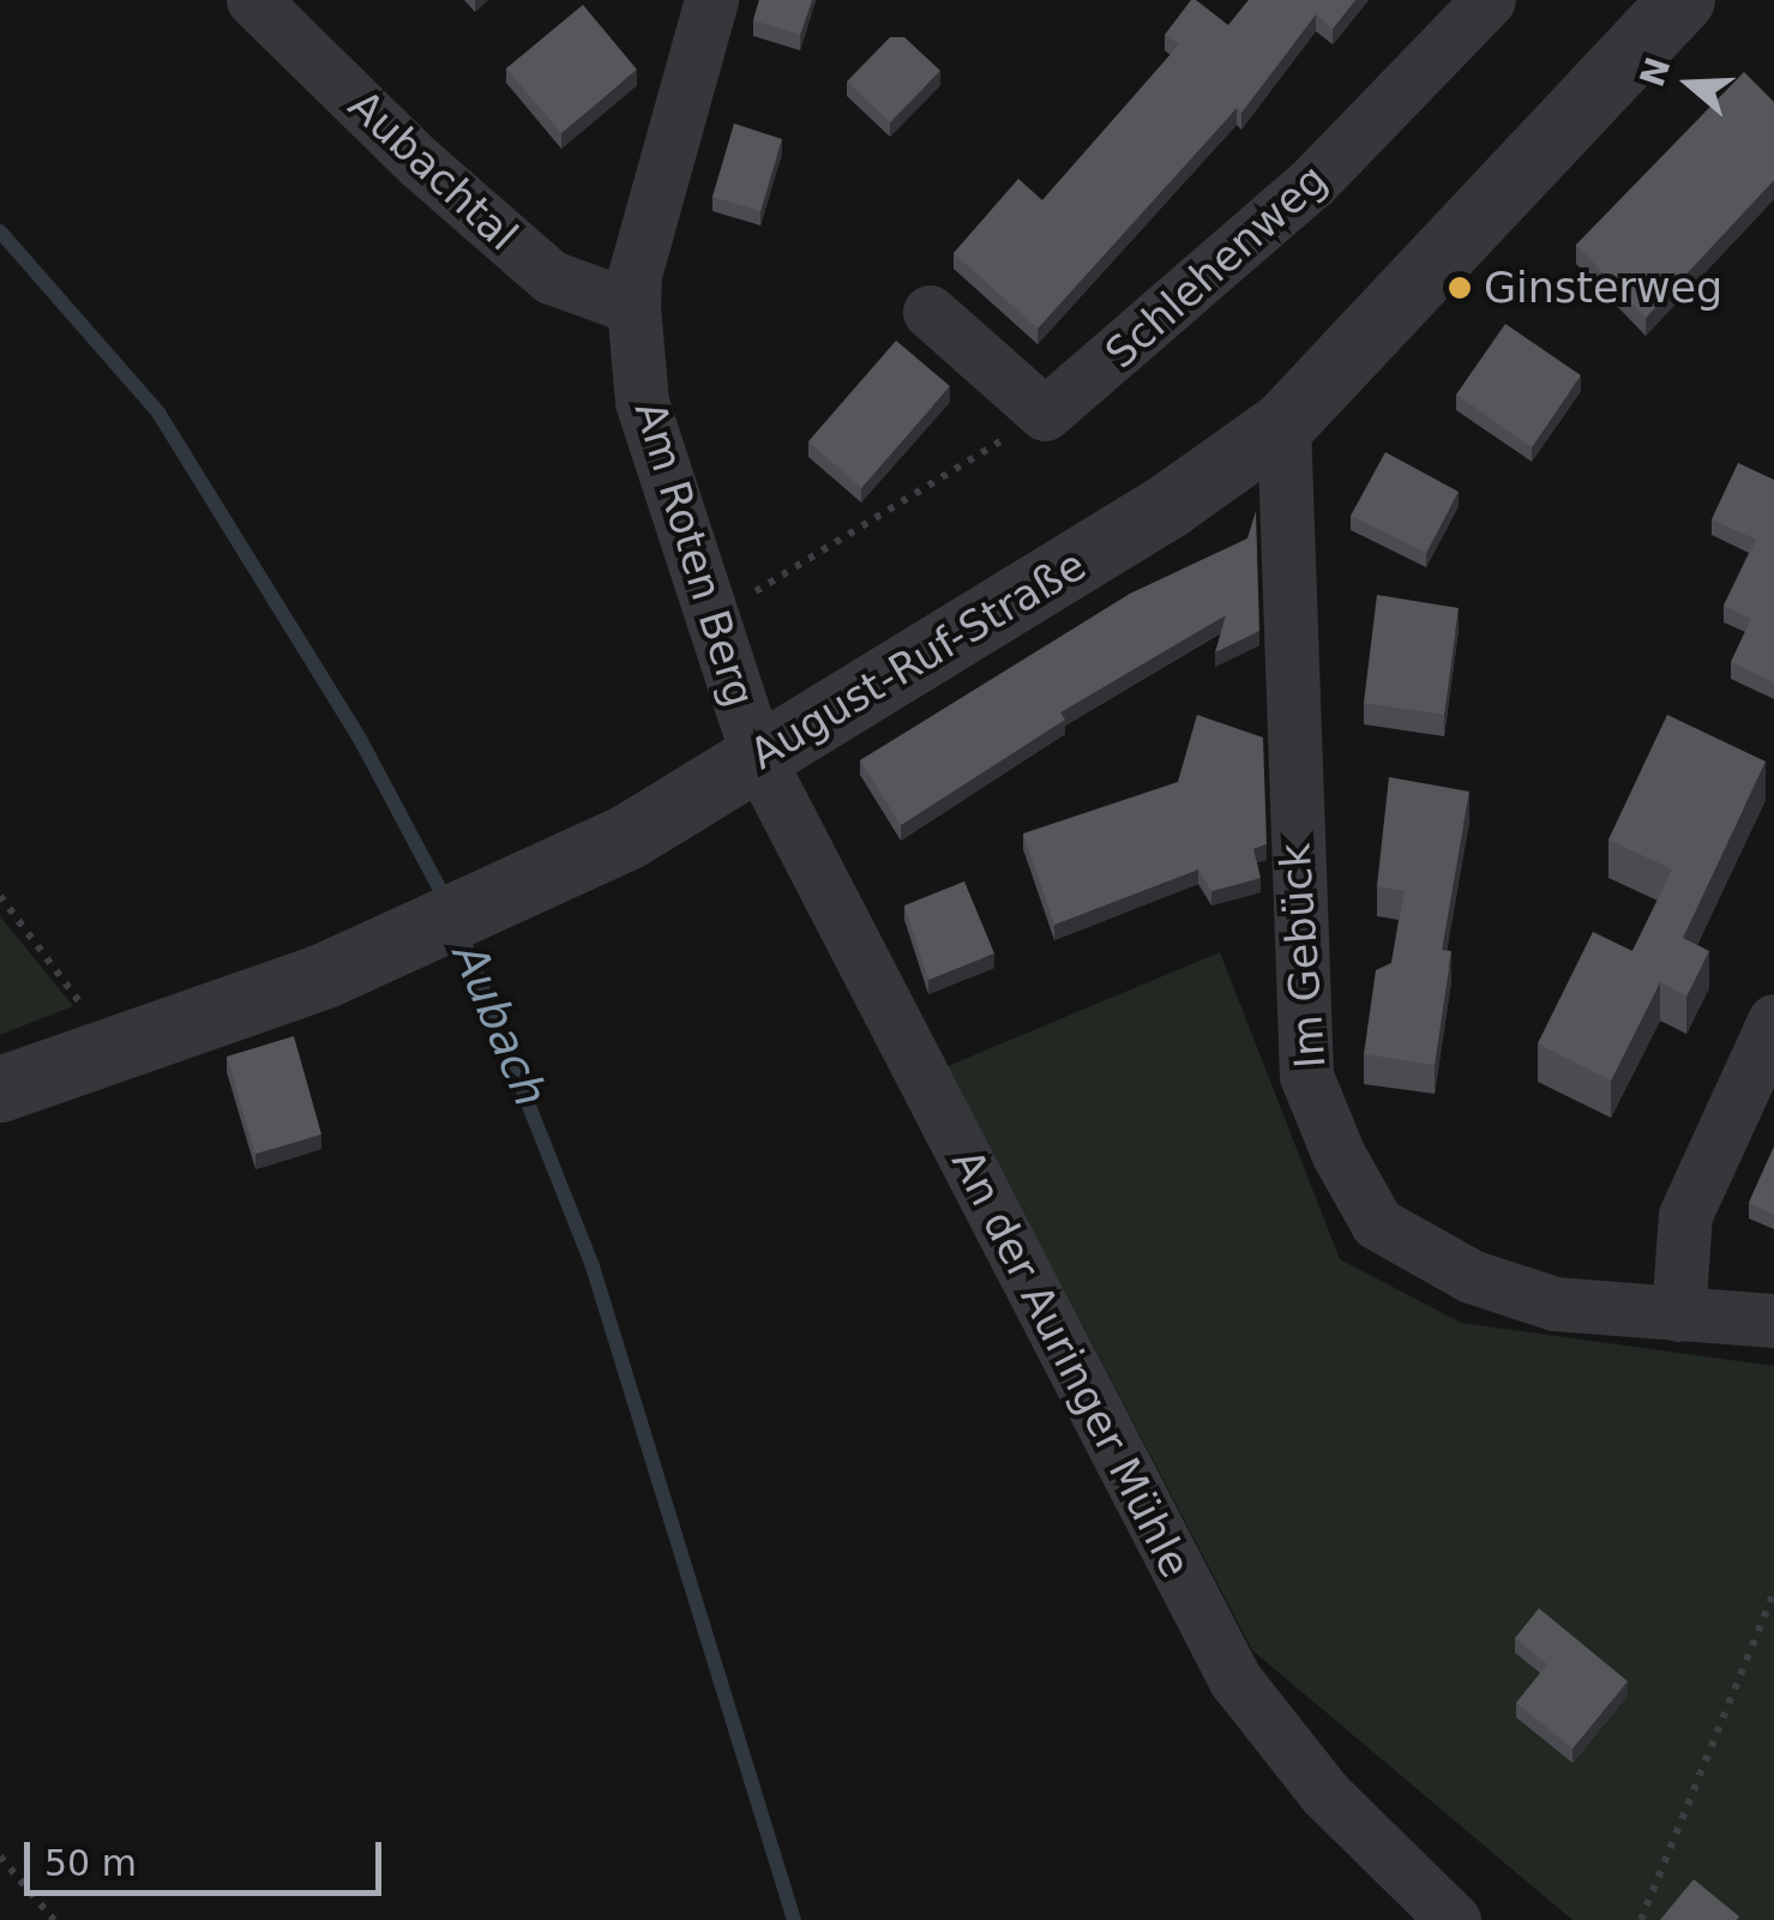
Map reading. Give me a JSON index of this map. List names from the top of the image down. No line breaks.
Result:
{"streets":{"street":["Aubachtal","Schlehenweg","Am Roten Berg","August-Ruf-Straße","Im Gebück","An der Auringer Mühle"]},"crossings":[["Aubachtal","Am Roten Berg"],["Am Roten Berg","August-Ruf-Straße"],["Am Roten Berg","An der Auringer Mühle"],["August-Ruf-Straße","Im Gebück"],["August-Ruf-Straße","An der Auringer Mühle"]],"water":["Aubach"],"places":["Ginsterweg"],"scale_bar":"50 m","north":"left"}
